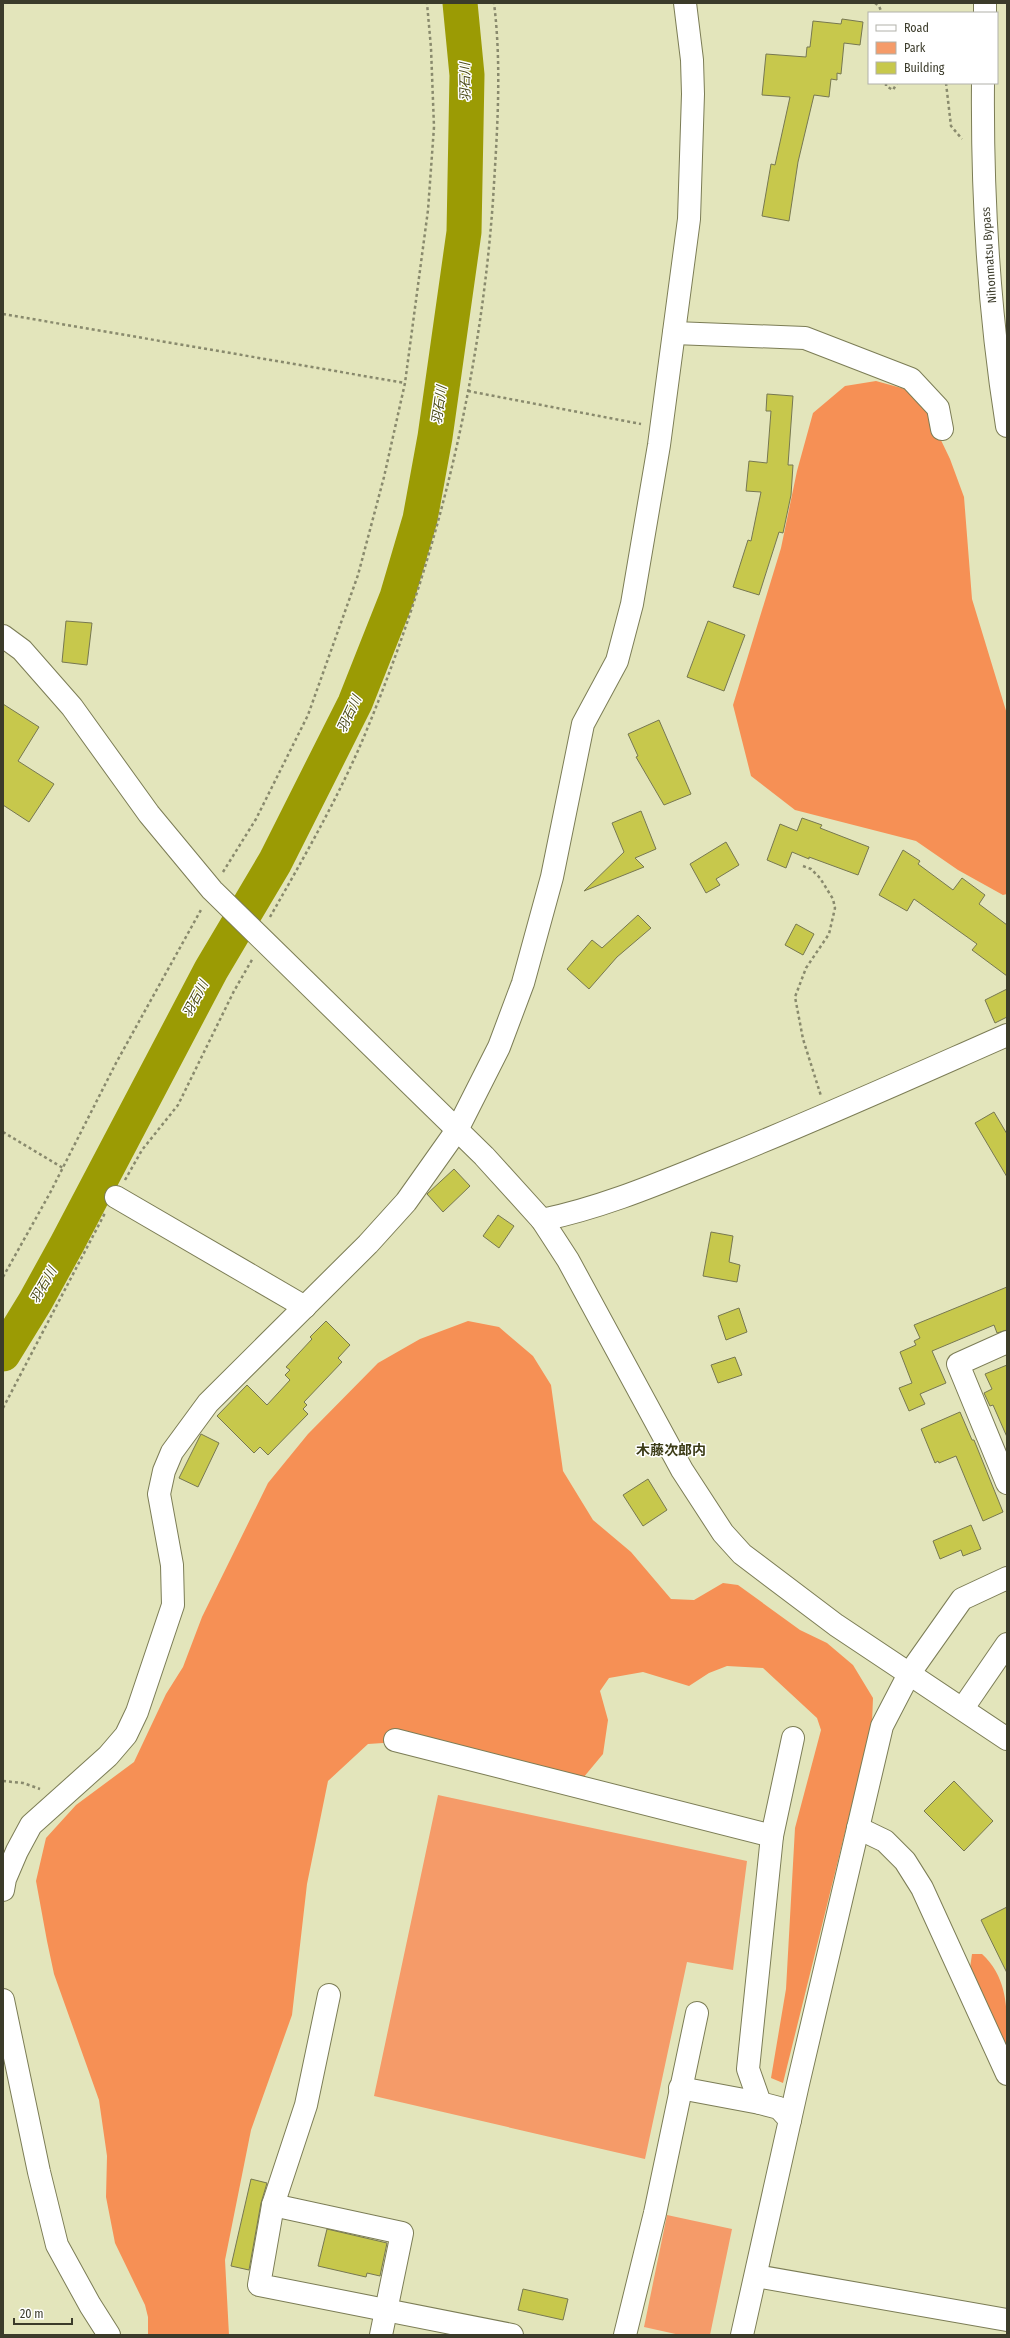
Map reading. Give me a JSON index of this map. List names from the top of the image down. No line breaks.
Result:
{"streets":{"main road":["Nihonmatsu Bypass"]},"districts":["木藤次郎内"],"water":["羽石川"],"legend":["Road","Park","Building"],"scale_bar":"20 m"}
